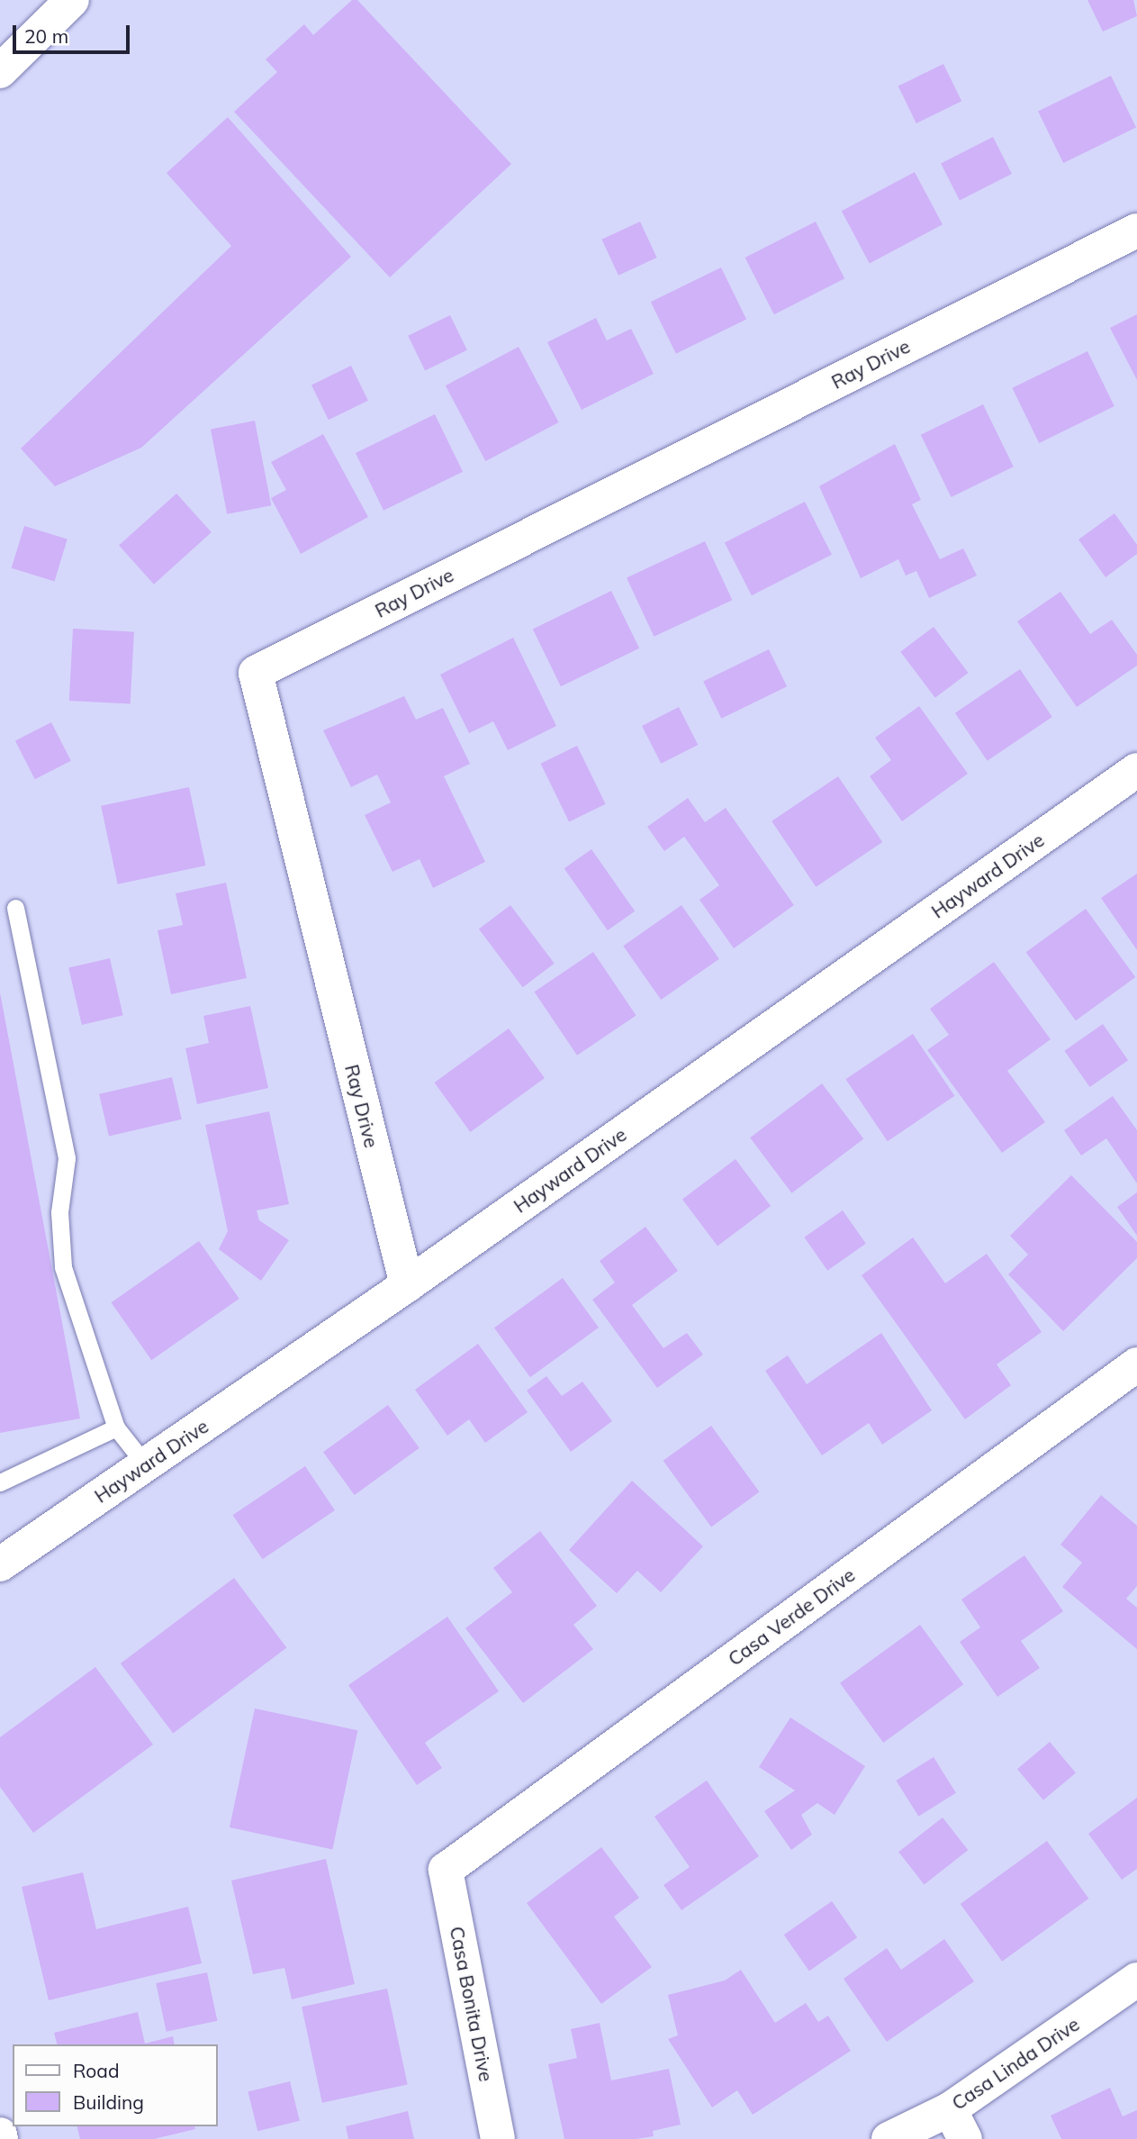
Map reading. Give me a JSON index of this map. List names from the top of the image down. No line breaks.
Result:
{"streets":{"street":["Ray Drive","Hayward Drive","Casa Verde Drive","Casa Bonita Drive","Casa Linda Drive"]},"crossings":[["Ray Drive","Hayward Drive"],["Casa Verde Drive","Casa Bonita Drive"]],"legend":["Road","Building"],"scale_bar":"20 m"}
